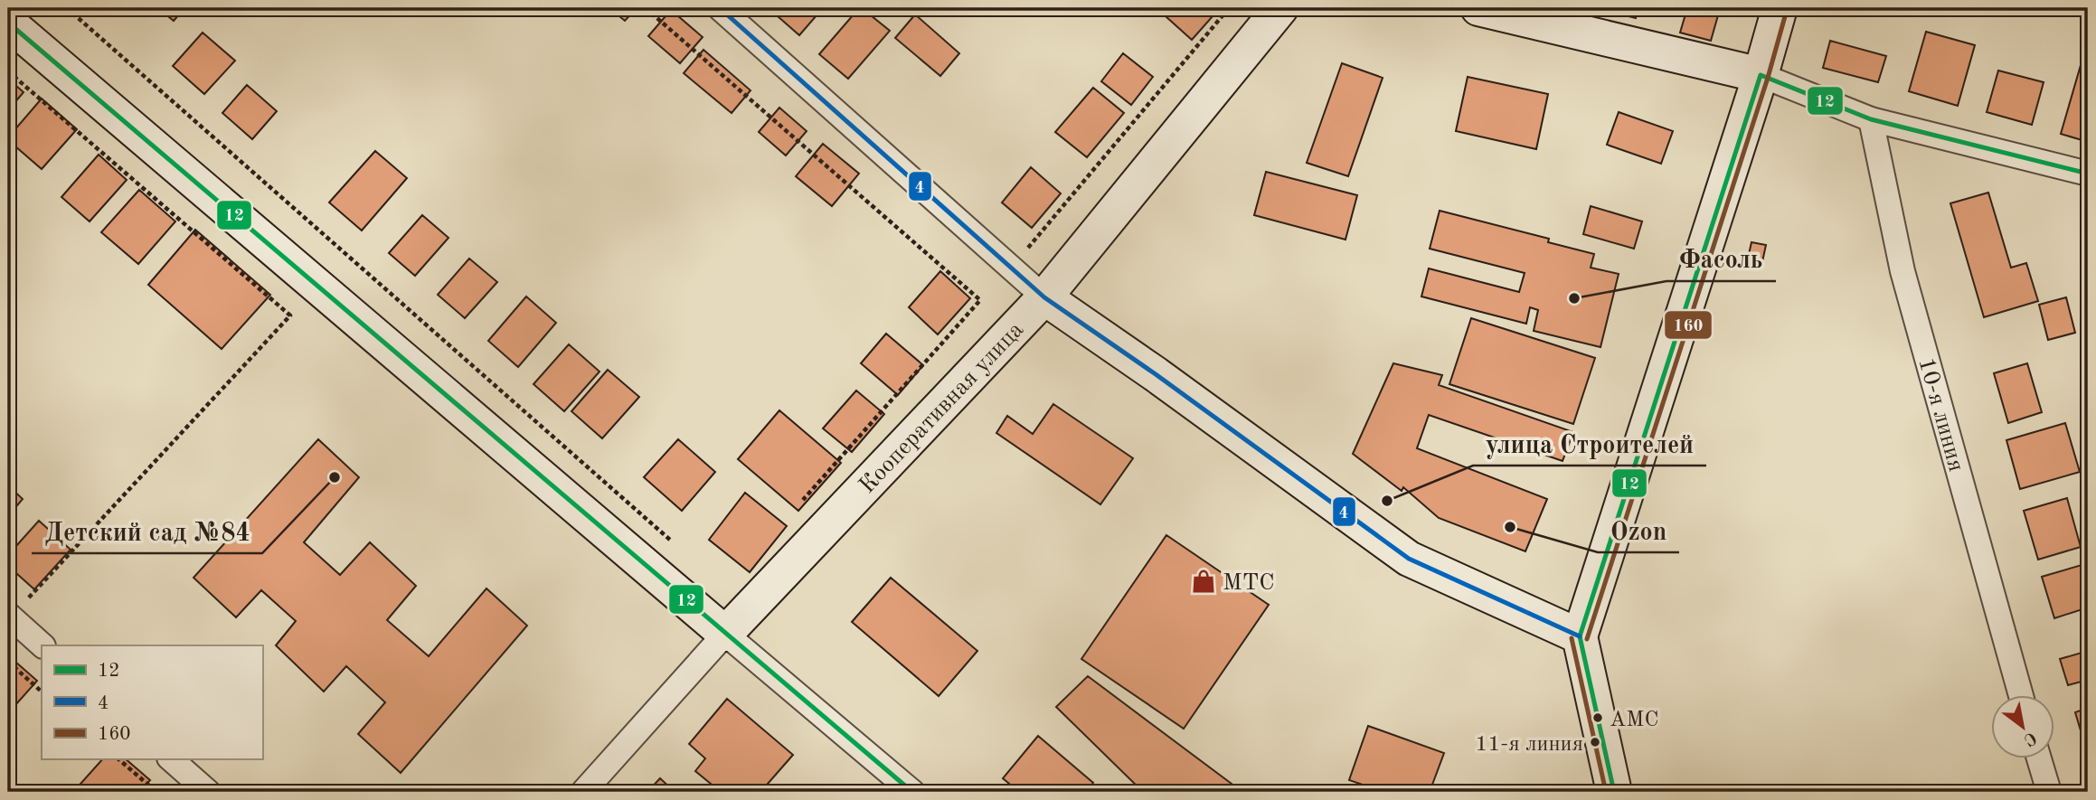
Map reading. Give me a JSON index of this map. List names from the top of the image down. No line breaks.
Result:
{"streets":{"street":["Кооперативная улица","10-я линия"]},"places":{"other":["Фасоль","Детский сад №84","улица Строителей","Ozon","АМС","11-я линия"],"shop":["МТС"]},"lines":["transit line 4","transit line 160","transit line 12"],"legend":["12","4","160"],"north":"bottom right"}
